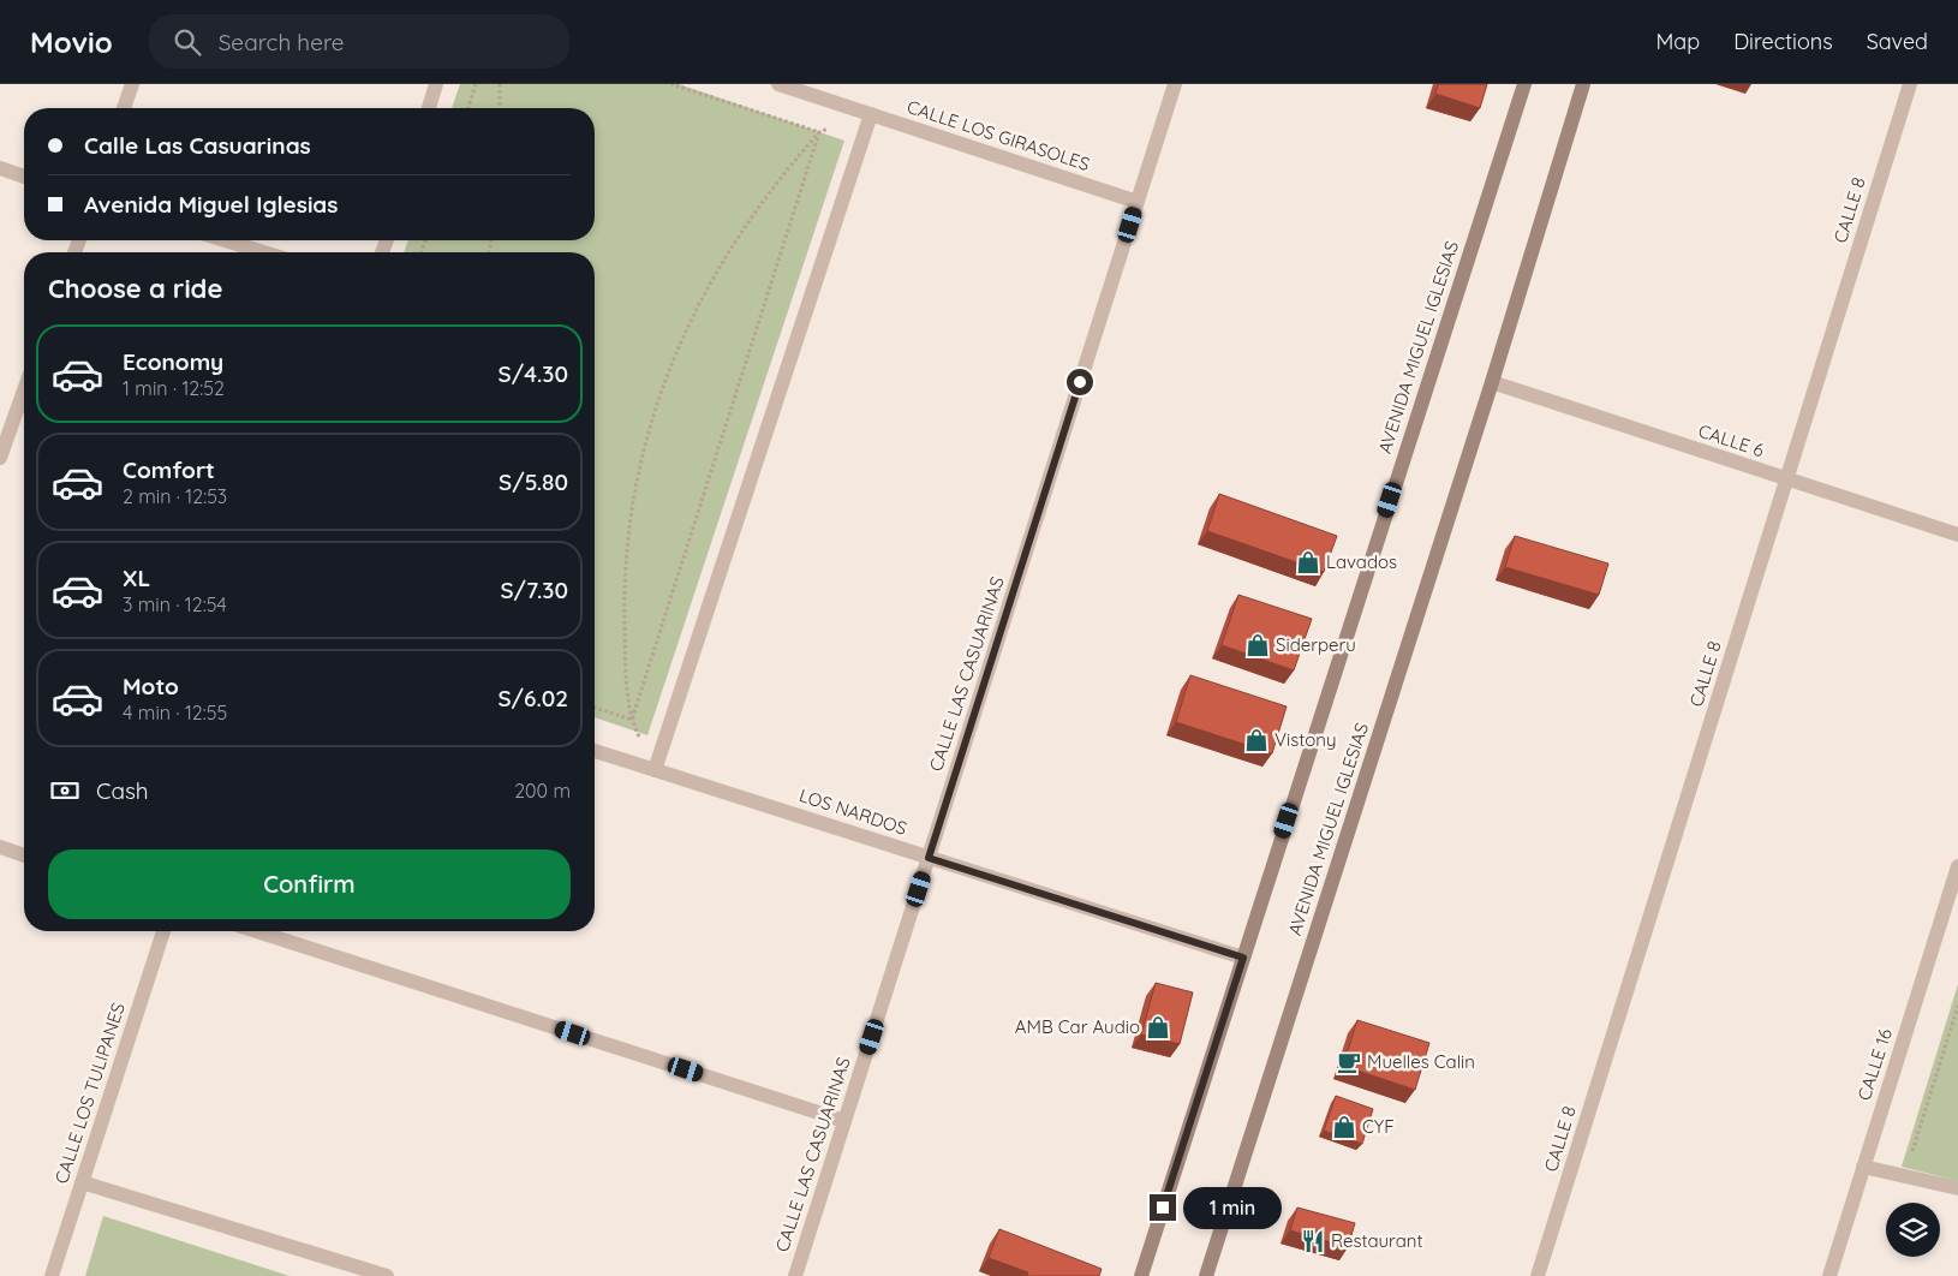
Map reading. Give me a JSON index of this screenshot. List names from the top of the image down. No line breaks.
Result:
{"streets":{"main road":["AVENIDA MIGUEL IGLESIAS"],"street":["CALLE LOS GIRASOLES","CALLE 8","CALLE 6","CALLE LAS CASUARINAS","LOS NARDOS","CALLE 16","CALLE LOS TULIPANES"]},"crossings":[["CALLE LOS GIRASOLES","CALLE LAS CASUARINAS"],["CALLE 8","CALLE 6"],["AVENIDA MIGUEL IGLESIAS","CALLE 6"],["AVENIDA MIGUEL IGLESIAS","LOS NARDOS"],["CALLE LAS CASUARINAS","LOS NARDOS"]],"places":{"shop":["Lavados","Siderperu","Vistony","AMB Car Audio","CYF"],"cafe":["Muelles Calin"],"restaurant":["Restaurant"]},"page":{"header":"Movio","search":"Search here","nav":["Map","Directions","Saved"],"banner":["Calle Las Casuarinas","Avenida Miguel Iglesias"],"heading":"Choose a ride","list":[{"name":"Economy","note":"1 min · 12:52","value":"S/4.30"},{"name":"Comfort","note":"2 min · 12:53","value":"S/5.80"},{"name":"XL","note":"3 min · 12:54","value":"S/7.30"},{"name":"Moto","note":"4 min · 12:55","value":"S/6.02"}],"pay":["Cash","200 m"],"buttons":"Confirm","bubble":"1 min"}}
